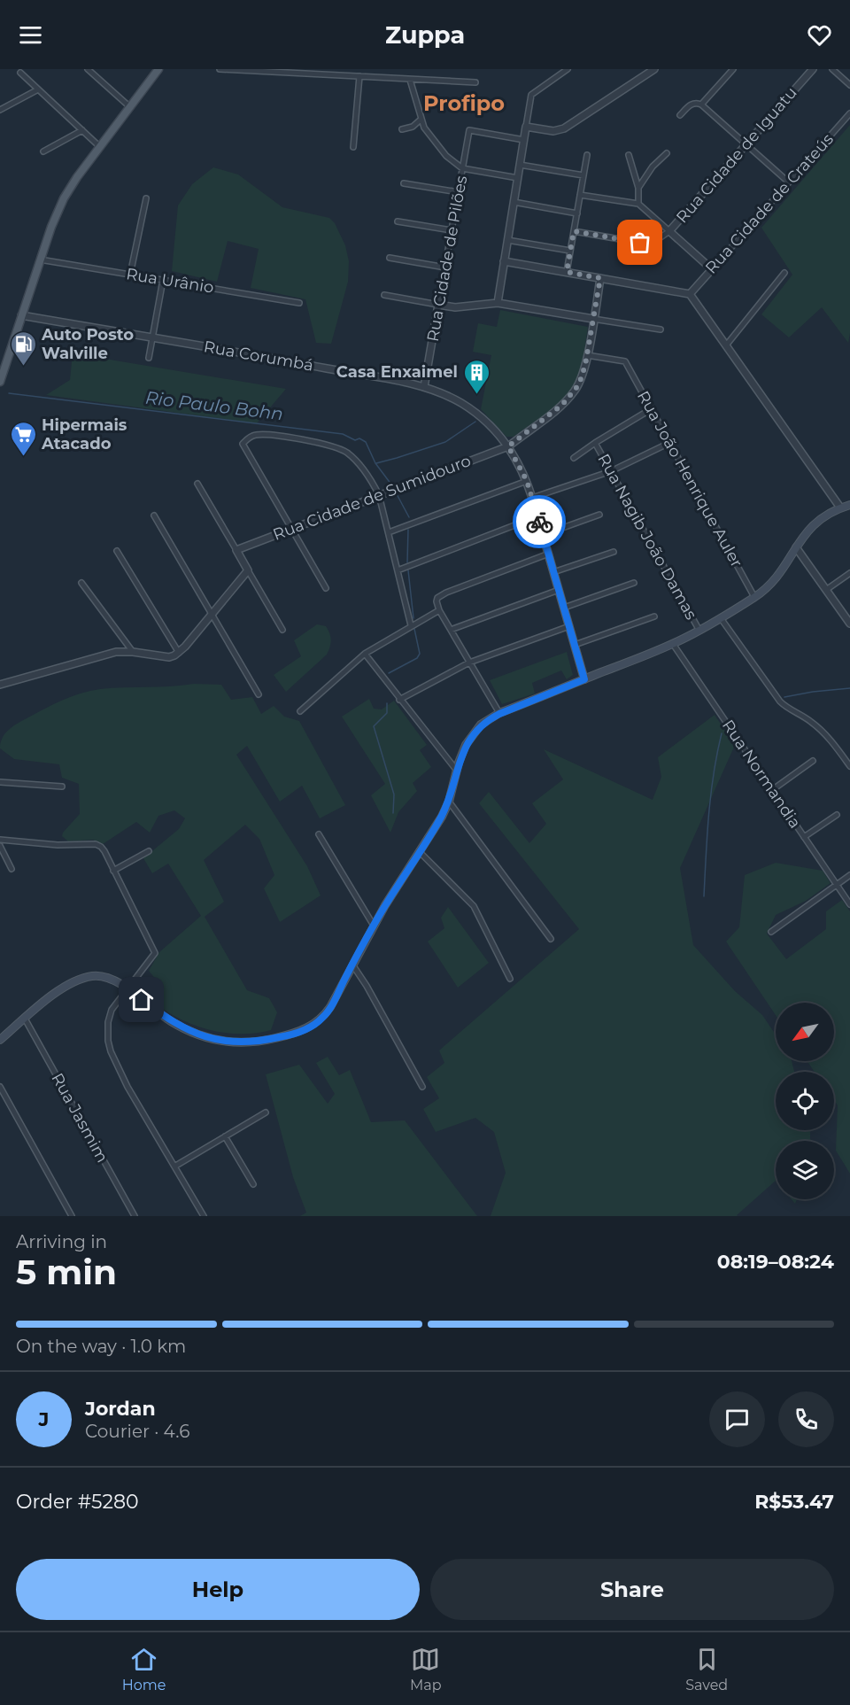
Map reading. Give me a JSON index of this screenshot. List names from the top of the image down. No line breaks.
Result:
{"streets":{"street":["Rua Cidade de Iguatu","Rua Cidade de Crateús","Rua Cidade de Pilões","Rua Urânio","Rua Corumbá","Rua João Henrique Auler","Rua Cidade de Sumidouro","Rua Nagib João Damas","Rua Normandia","Rua Jasmim"]},"crossings":[["Rua Cidade de Pilões","Rua Corumbá"],["Rua Corumbá","Rua Cidade de Sumidouro"],["Rua João Henrique Auler","Rua Cidade de Sumidouro"]],"districts":["Profipo"],"water":["Rio Paulo Bohn"],"places":{"fuel station":["Auto Posto Walville"],"building":["Casa Enxaimel"],"supermarket":["Hipermais Atacado"]},"north":"bottom left","page":{"header":"Zuppa","heading":["5 min","Arriving in","08:19–08:24"],"panel":["Jordan","Courier · 4.6","Order #5280","R$53.47"],"bar":"On the way · 1.0 km","round":"J","buttons":["Help","Share"],"tabs":["Home","Map","Saved"]}}
